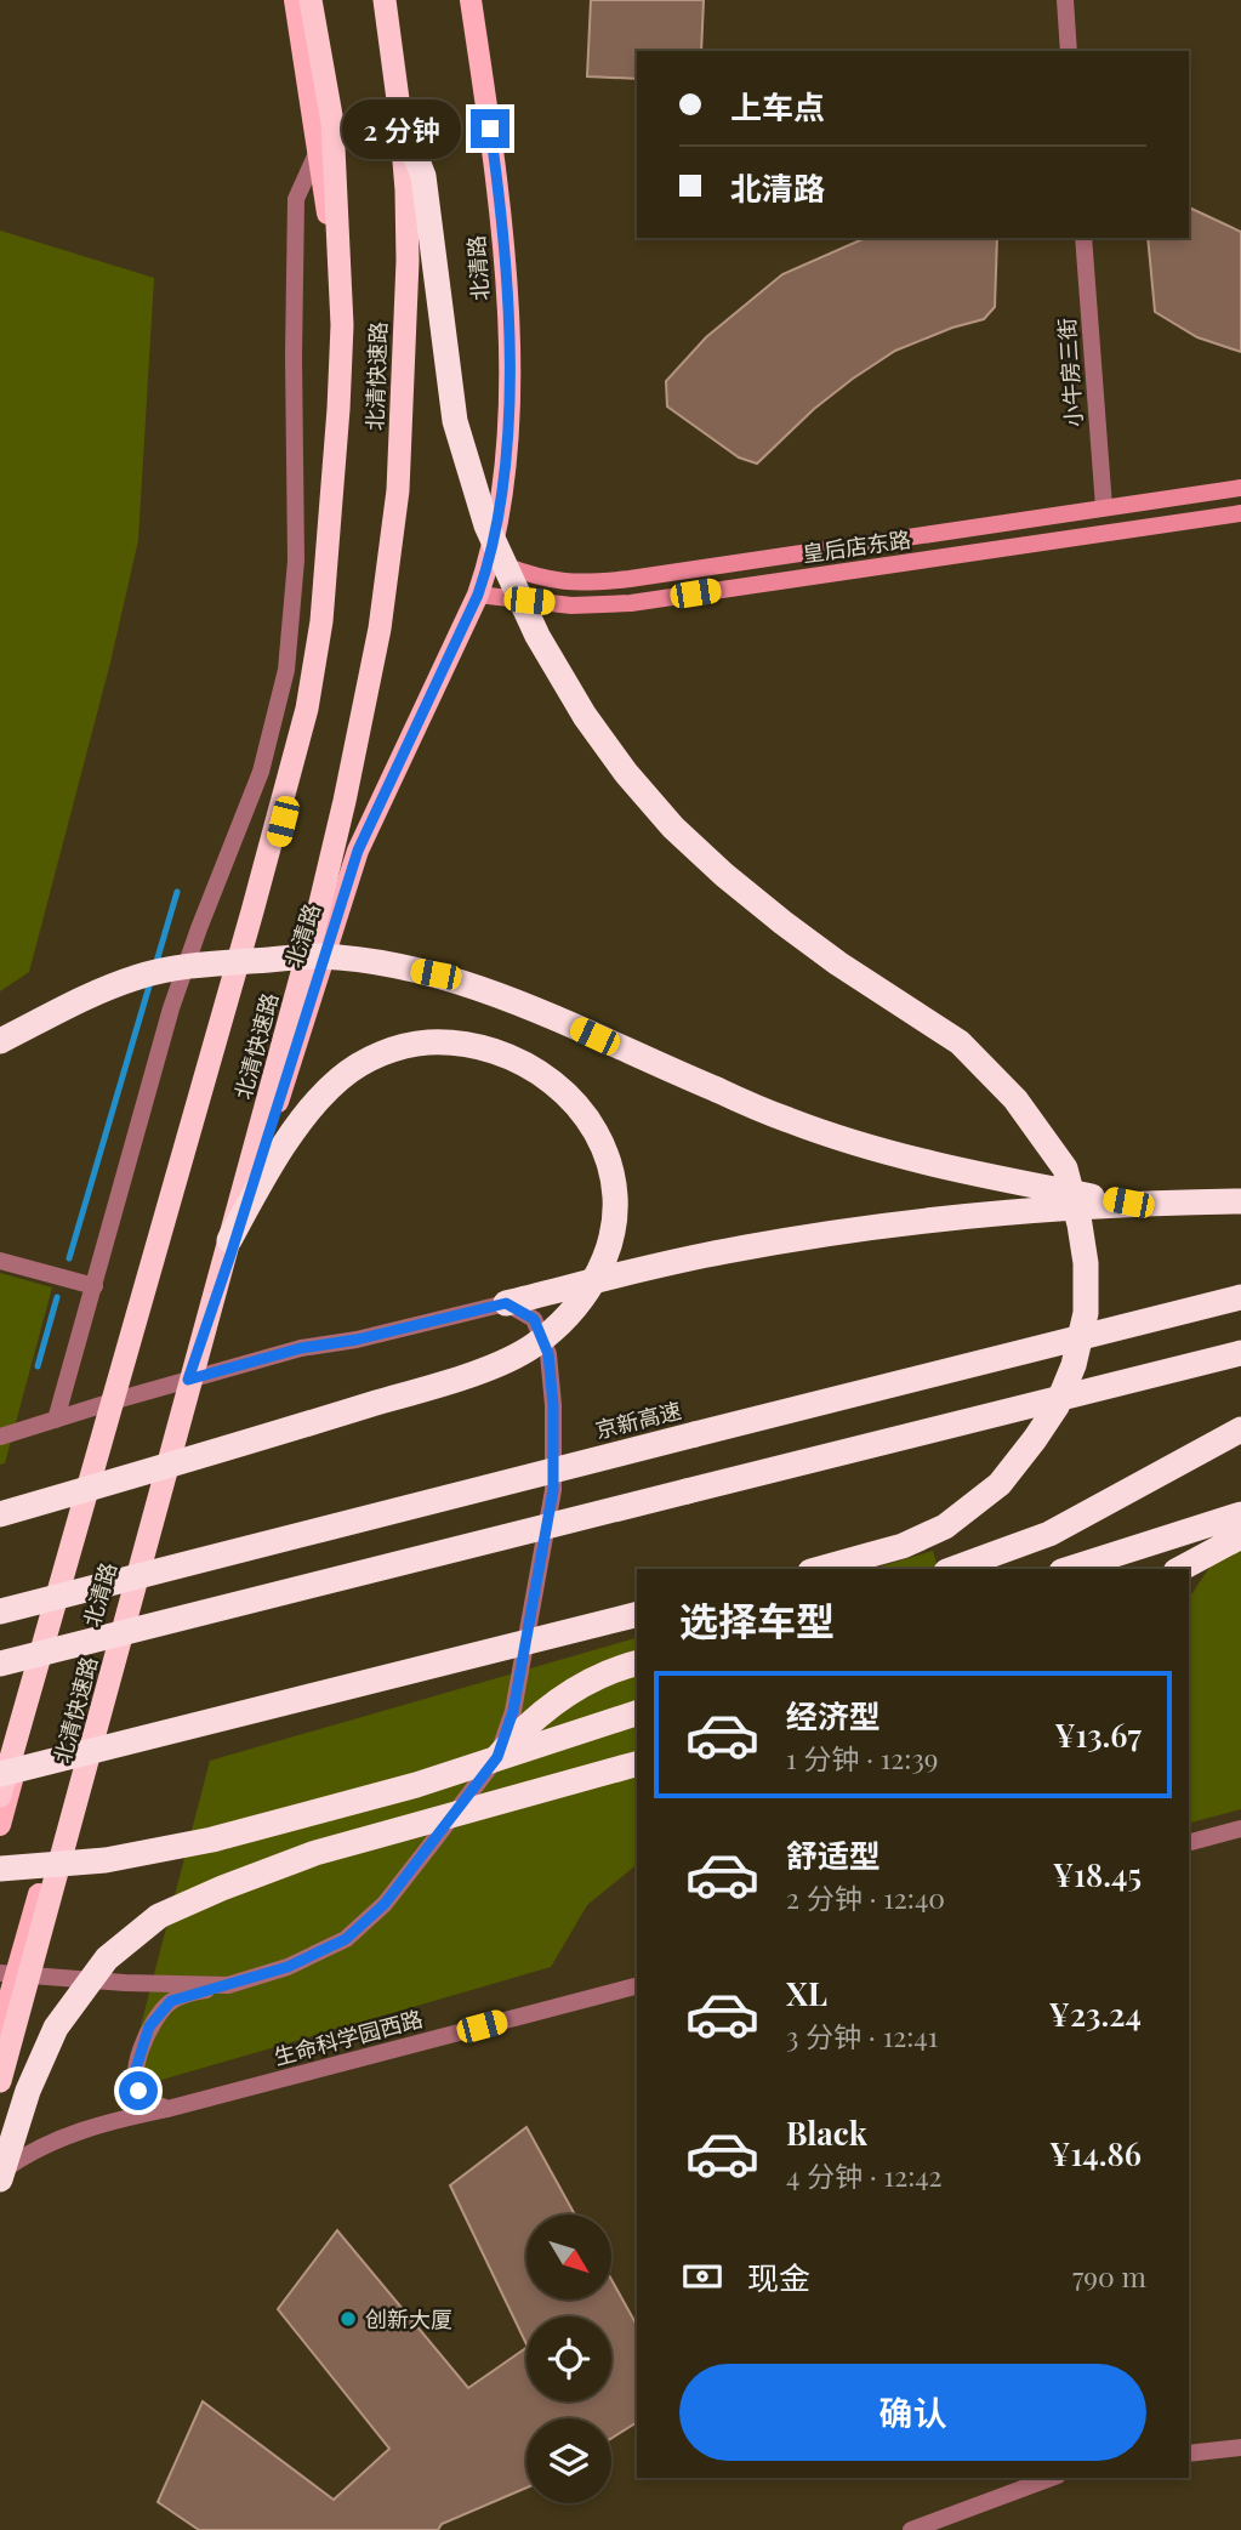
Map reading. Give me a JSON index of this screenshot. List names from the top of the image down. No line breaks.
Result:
{"streets":{"highway":["北清快速路","京新高速"],"main road":["北清路","皇后店东路"],"street":["小牛房三街","生命科学园西路"]},"crossings":[["北清路","皇后店东路"],["小牛房三街","皇后店东路"]],"places":["创新大厦"],"north":"bottom right","page":{"banner":["上车点","北清路"],"bubble":"2 分钟","heading":"选择车型","list":[{"name":"经济型","note":"1 分钟 · 12:39","value":"¥13.67"},{"name":"舒适型","note":"2 分钟 · 12:40","value":"¥18.45"},{"name":"XL","note":"3 分钟 · 12:41","value":"¥23.24"},{"name":"Black","note":"4 分钟 · 12:42","value":"¥14.86"}],"pay":["现金","790 m"],"buttons":"确认"}}
